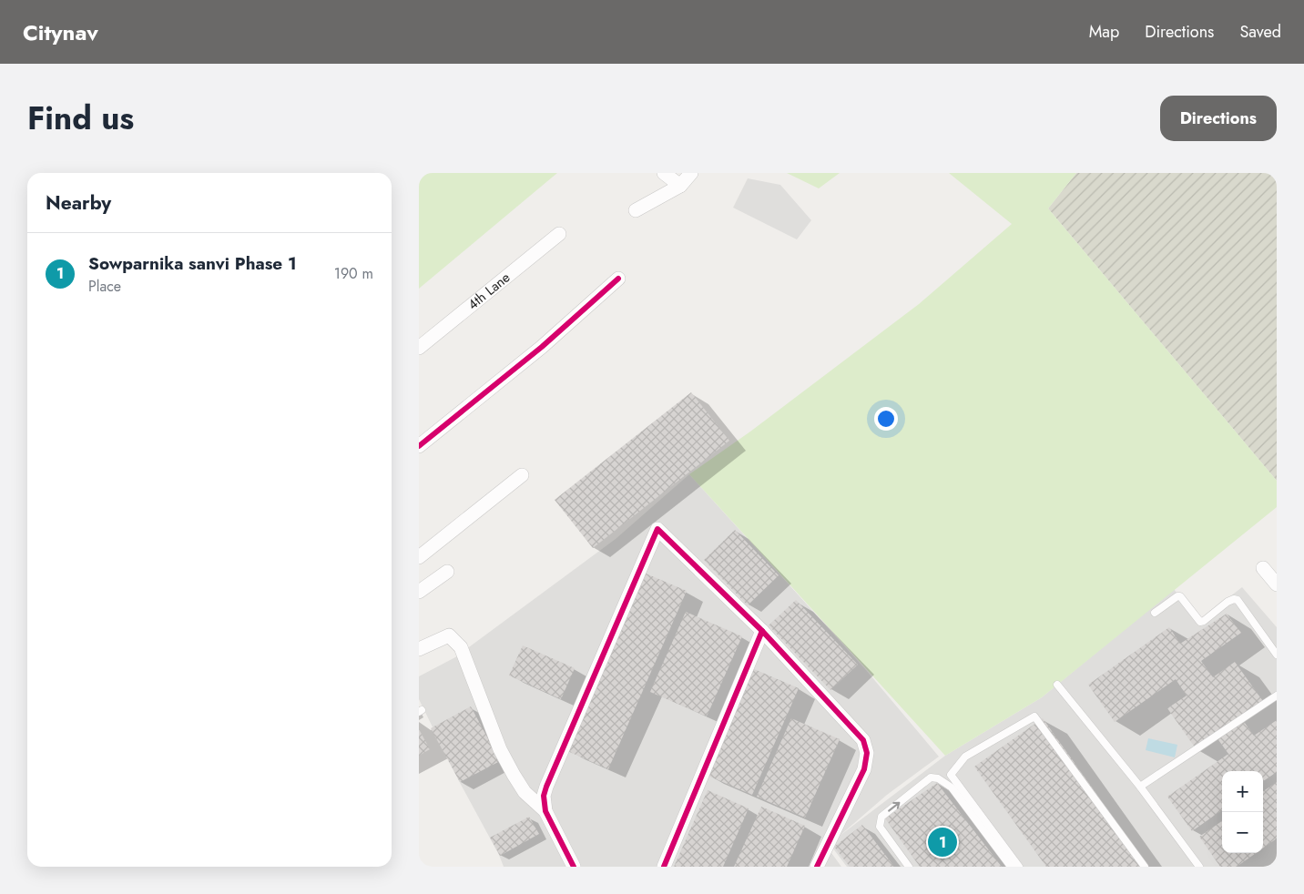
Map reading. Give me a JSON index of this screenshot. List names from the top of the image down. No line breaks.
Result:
{"streets":{"street":["4th Lane"]},"page":{"header":"Citynav","nav":["Map","Directions","Saved"],"title":"Find us","buttons":"Directions","heading":"Nearby","list":[{"mark":"1","name":"Sowparnika sanvi Phase 1","note":"Place","value":"190 m"}],"map_buttons":["+","−"],"pins":"1"}}
